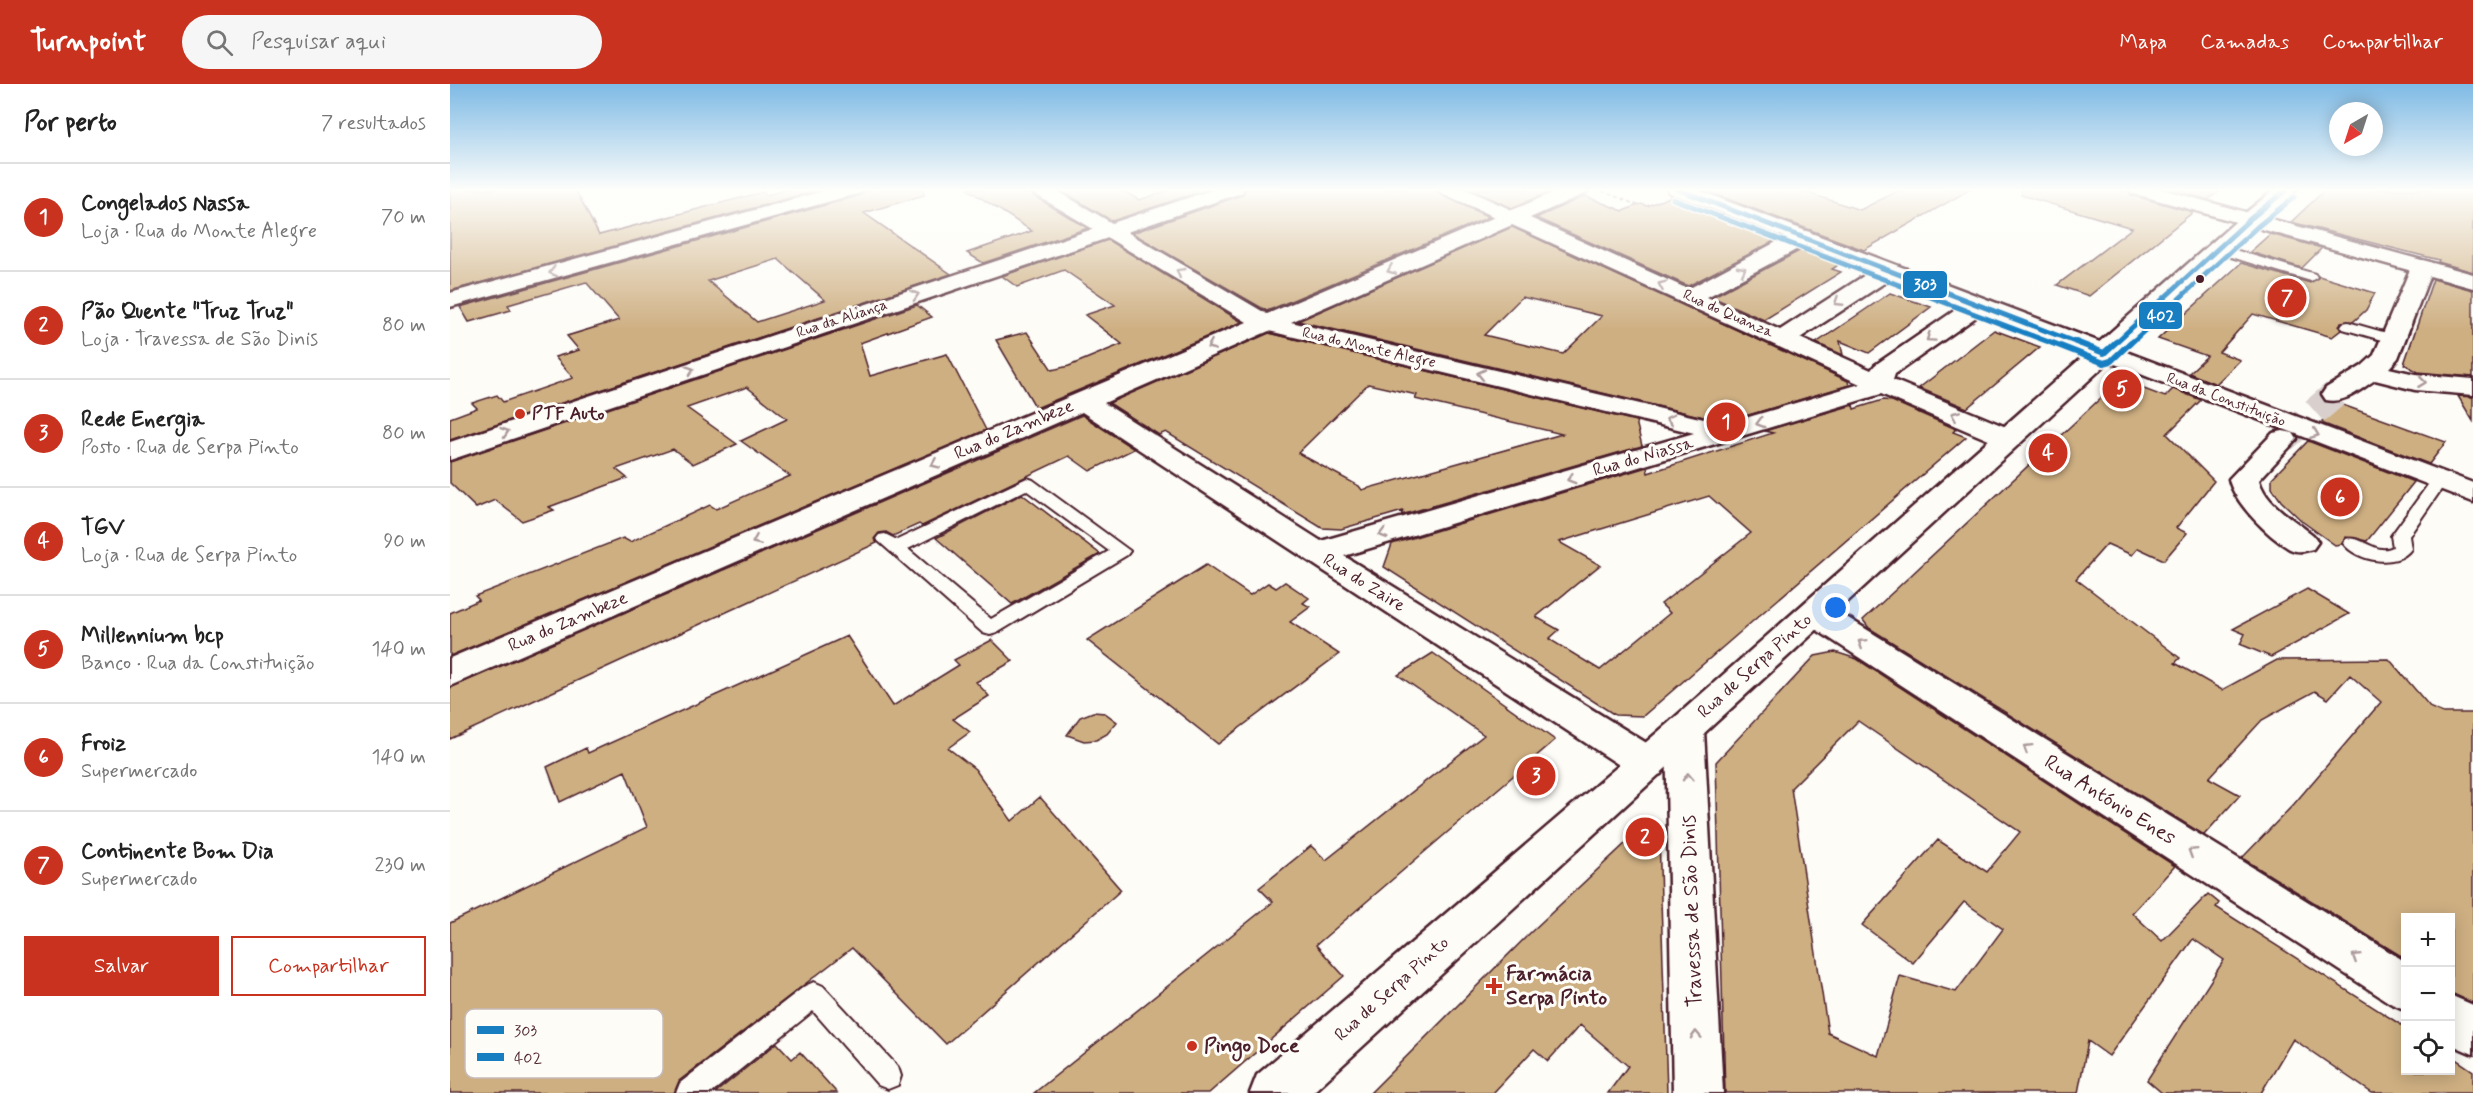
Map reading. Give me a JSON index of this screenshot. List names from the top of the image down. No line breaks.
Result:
{"streets":{"street":["Rua do Quanza","Rua da Aliança","Rua do Monte Alegre","Rua da Constituição","Rua do Zambeze","Rua do Niassa","Rua do Zaire","Rua de Serpa Pinto","Rua António Enes","Travessa de São Dinis"]},"crossings":[["Rua do Quanza","Rua do Niassa"],["Rua do Quanza","Rua de Serpa Pinto"],["Rua do Monte Alegre","Rua do Zambeze"],["Rua do Monte Alegre","Rua do Niassa"],["Rua da Constituição","Rua do Niassa"],["Rua da Constituição","Rua de Serpa Pinto"],["Rua do Zambeze","Rua do Zaire"],["Rua do Niassa","Rua do Zaire"],["Rua do Zaire","Rua de Serpa Pinto"],["Rua de Serpa Pinto","Rua António Enes"],["Rua de Serpa Pinto","Travessa de São Dinis"]],"one_way":["Rua do Quanza","Rua do Monte Alegre","Rua do Zambeze","Rua António Enes","Travessa de São Dinis"],"places":{"other":["PTF Auto","Pingo Doce"],"health":["Farmácia Serpa Pinto"]},"lines":["transit line 303","transit line 402"],"legend":["303","402"],"north":"bottom left","page":{"header":"Turnpoint","search":"Pesquisar aqui","nav":["Mapa","Camadas","Compartilhar"],"heading":["Por perto","7 resultados"],"list":[{"mark":"1","name":"Congelados Nassa","note":"Loja · Rua do Monte Alegre","value":"70 m"},{"mark":"2","name":"Pão Quente \"Truz Truz\"","note":"Loja · Travessa de São Dinis","value":"80 m"},{"mark":"3","name":"Rede Energia","note":"Posto · Rua de Serpa Pinto","value":"80 m"},{"mark":"4","name":"TGV","note":"Loja · Rua de Serpa Pinto","value":"90 m"},{"mark":"5","name":"Millennium bcp","note":"Banco · Rua da Constituição","value":"140 m"},{"mark":"6","name":"Froiz","note":"Supermercado","value":"140 m"},{"mark":"7","name":"Continente Bom Dia","note":"Supermercado","value":"230 m"}],"pins":["7","5","1","4","6","3","2"],"map_buttons":["+","−"],"buttons":["Salvar","Compartilhar"]}}
